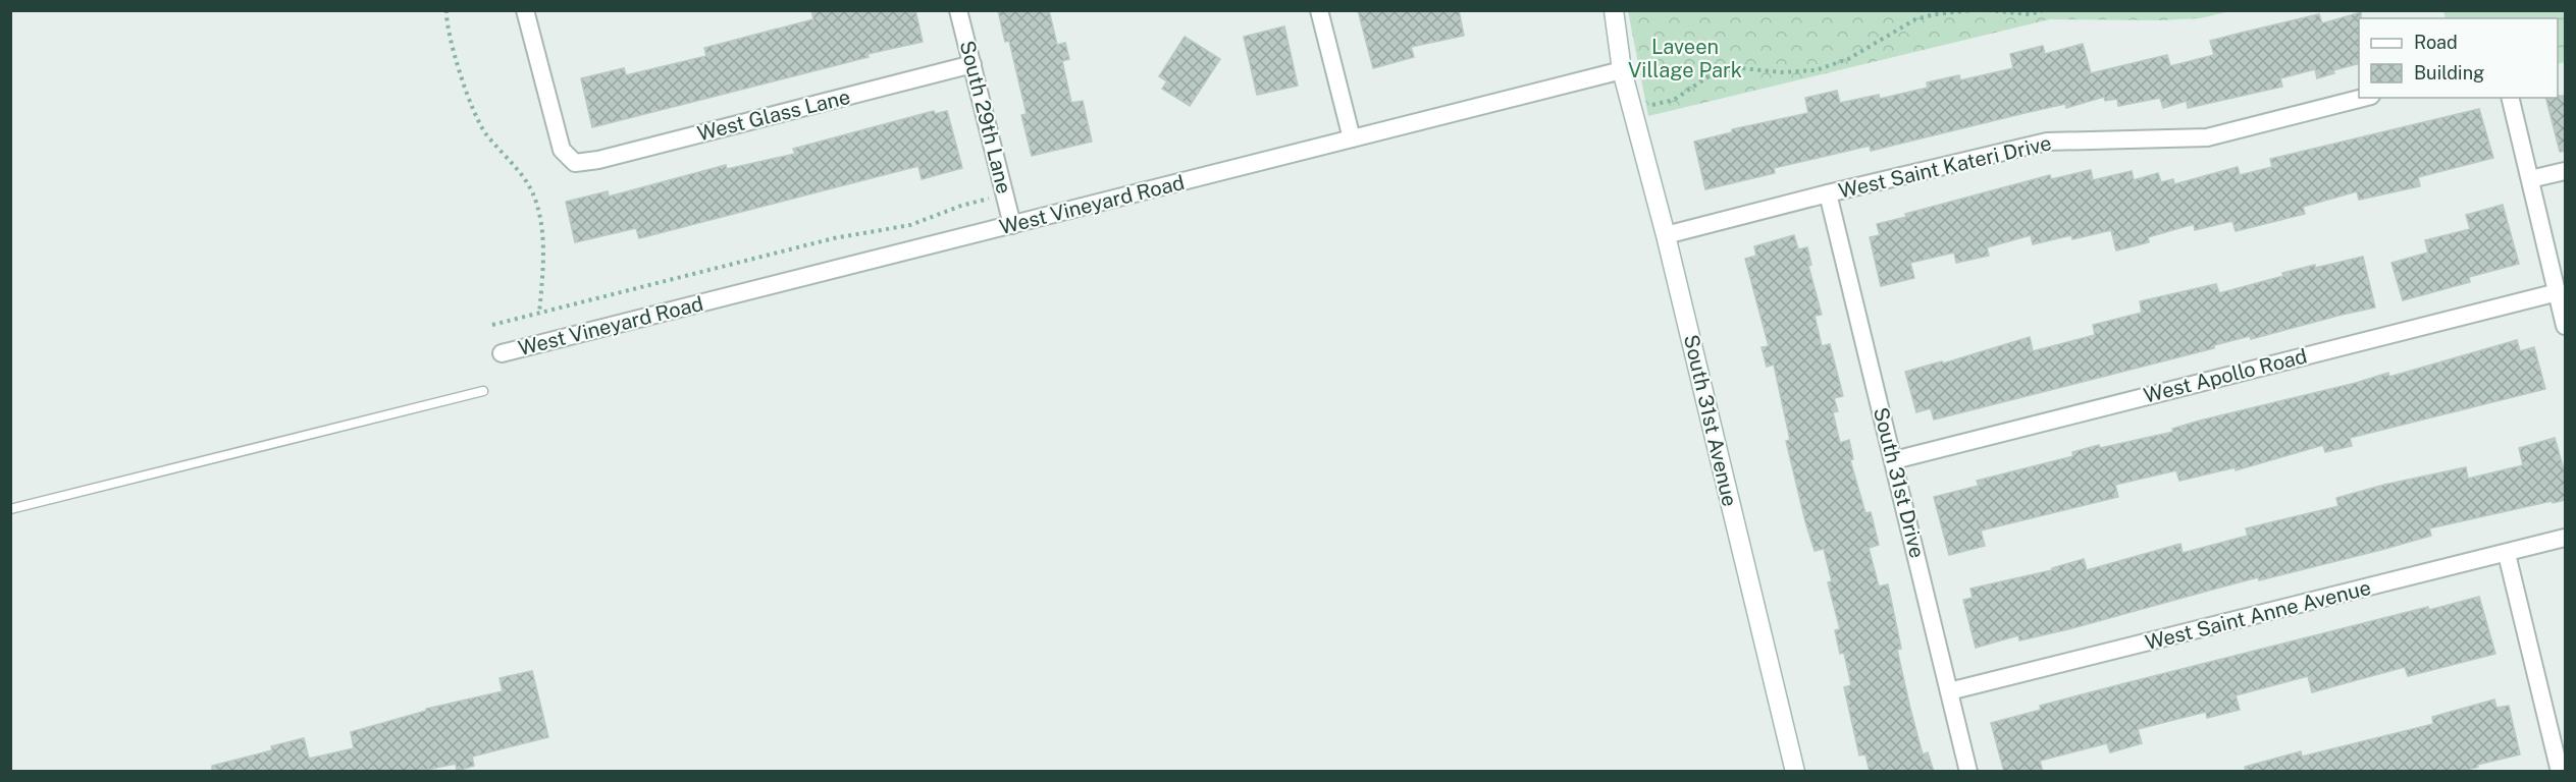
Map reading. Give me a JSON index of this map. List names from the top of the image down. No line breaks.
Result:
{"streets":{"street":["West Glass Lane","South 29th Lane","West Saint Kateri Drive","West Vineyard Road","West Apollo Road","South 31st Avenue","South 31st Drive","West Saint Anne Avenue"]},"crossings":[["West Glass Lane","South 29th Lane"],["South 29th Lane","West Vineyard Road"],["West Saint Kateri Drive","South 31st Avenue"],["West Saint Kateri Drive","South 31st Drive"],["West Vineyard Road","South 31st Avenue"],["West Apollo Road","South 31st Drive"],["South 31st Drive","West Saint Anne Avenue"]],"parks":["Laveen Village Park"],"legend":["Road","Building"]}
